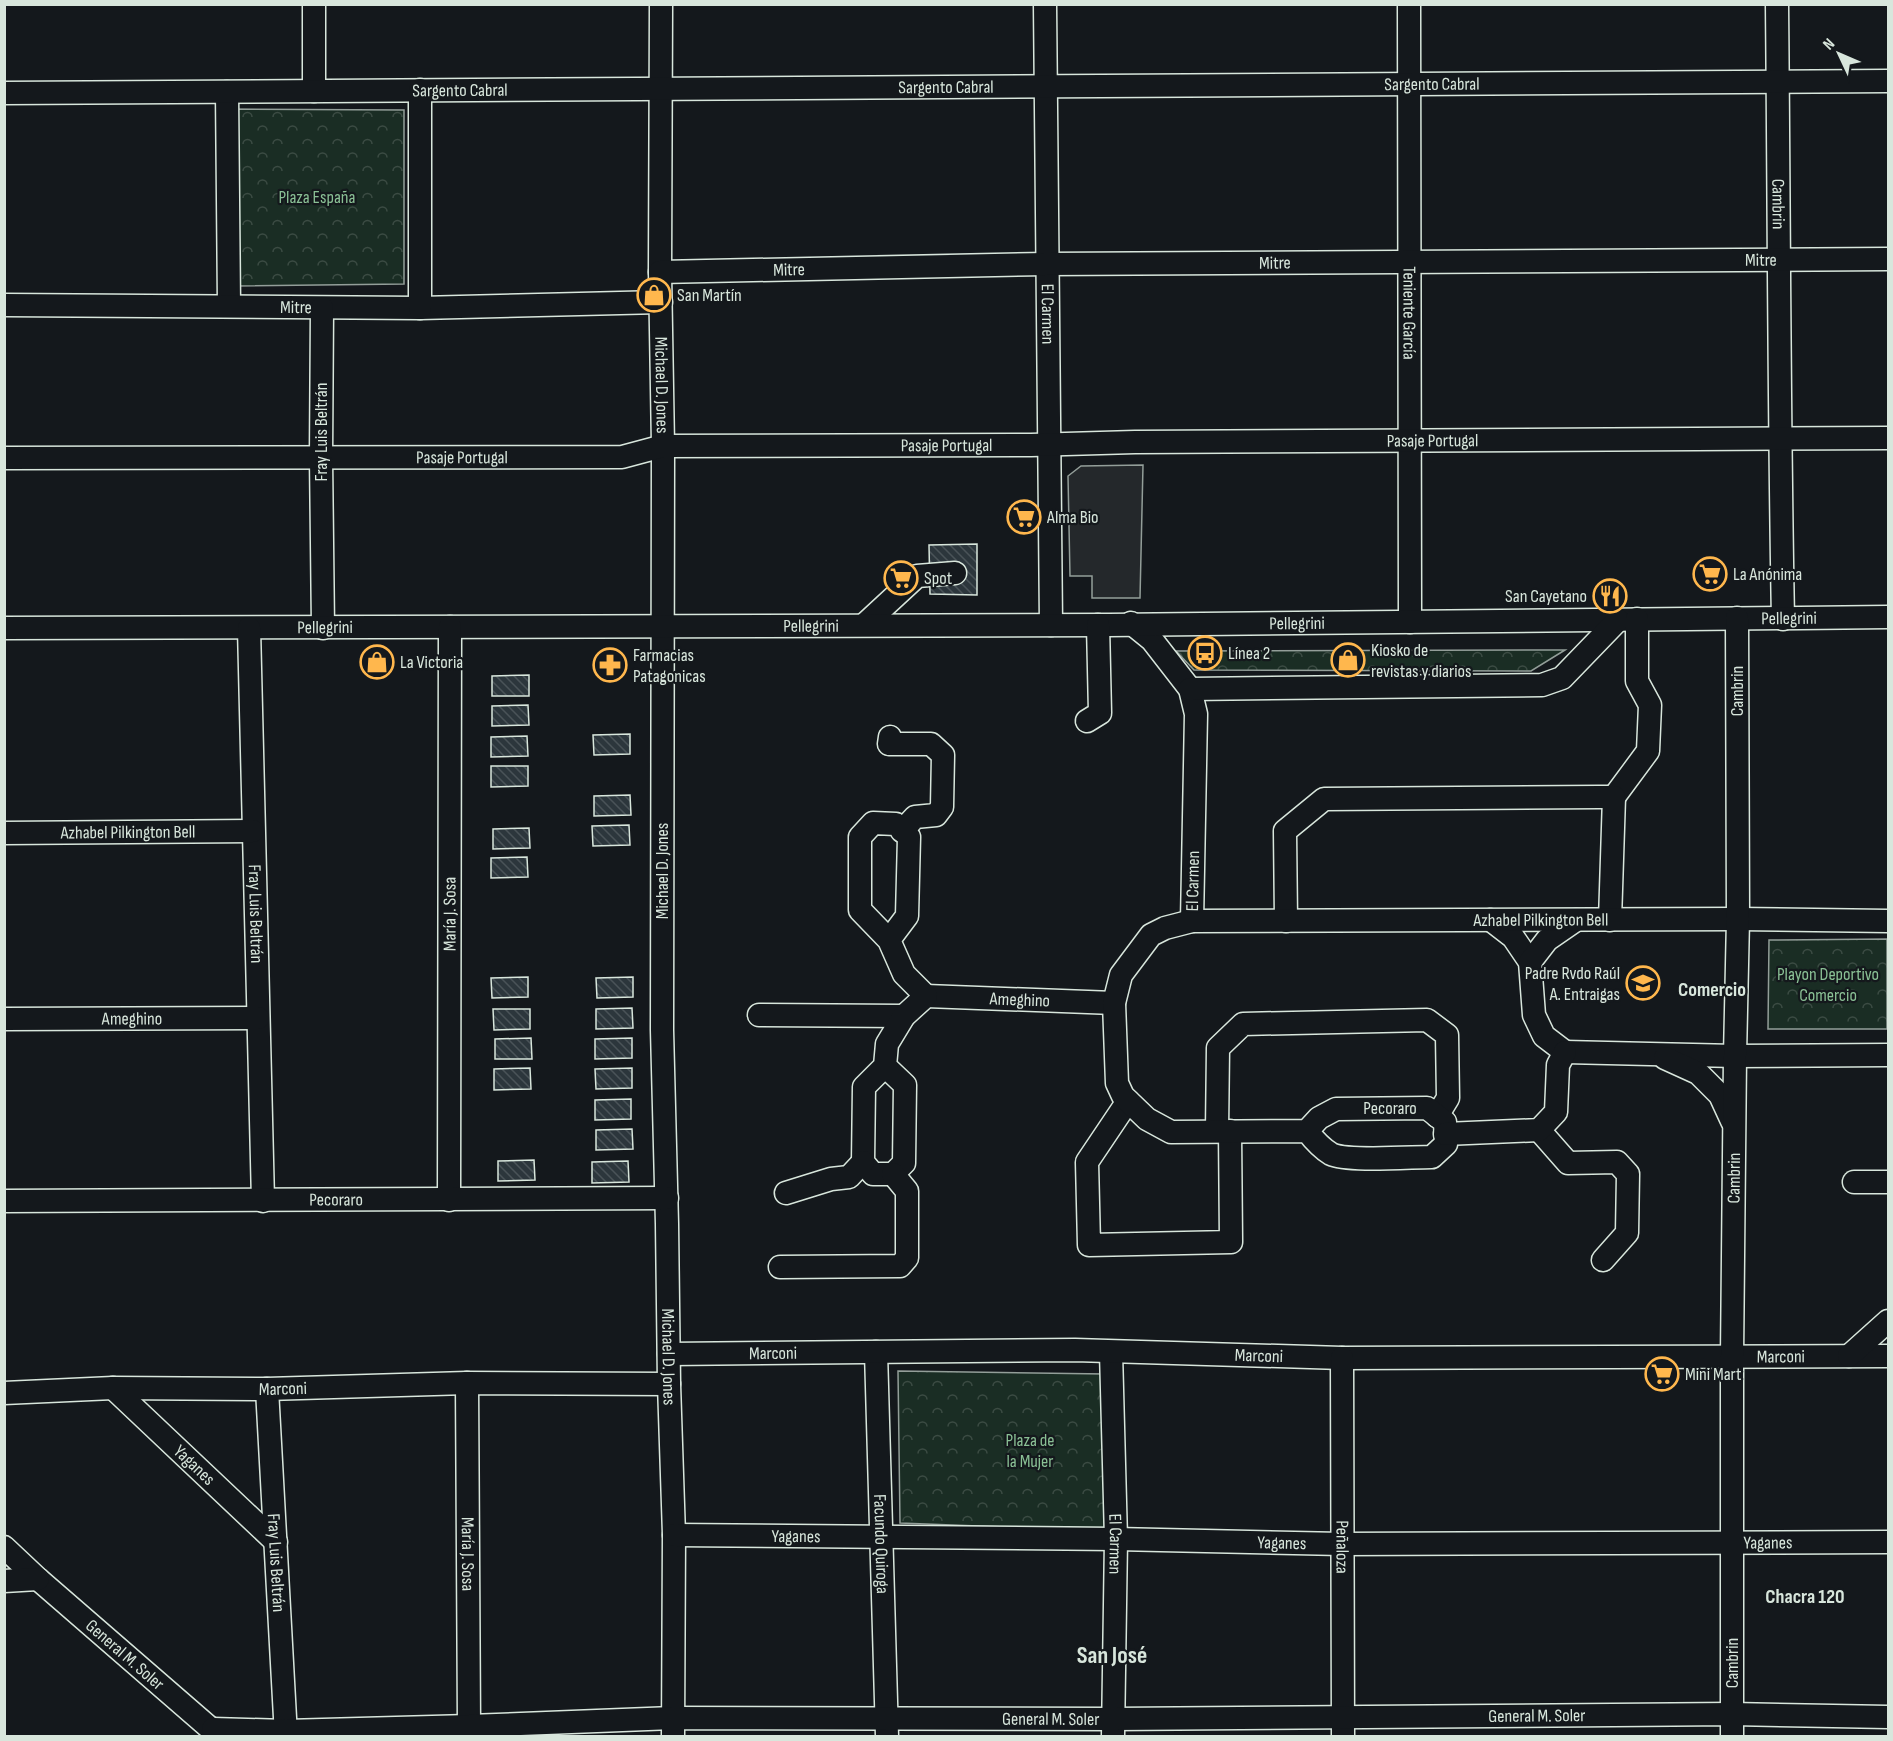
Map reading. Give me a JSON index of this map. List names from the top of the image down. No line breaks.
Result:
{"streets":{"street":["Sargento Cabral","Cambrin","Mitre","Teniente García","El Carmen","Michael D. Jones","Fray Luis Beltrán","Pasaje Portugal","Pellegrini","Azhabel Pilkington Bell","María J. Sosa","Ameghino","Pecoraro","Marconi","Yaganes","Facundo Quiroga","Peñaloza","General M. Soler"]},"crossings":[["Sargento Cabral","Cambrin"],["Sargento Cabral","Teniente García"],["Sargento Cabral","El Carmen"],["Sargento Cabral","Michael D. Jones"],["Cambrin","Mitre"],["Cambrin","Pasaje Portugal"],["Cambrin","Pellegrini"],["Cambrin","Azhabel Pilkington Bell"],["Cambrin","Marconi"],["Cambrin","Yaganes"],["Cambrin","General M. Soler"],["Mitre","Teniente García"],["Mitre","El Carmen"],["Mitre","Michael D. Jones"],["Mitre","Fray Luis Beltrán"],["Teniente García","Pasaje Portugal"],["Teniente García","Pellegrini"],["El Carmen","Pasaje Portugal"],["El Carmen","Pellegrini"],["El Carmen","Azhabel Pilkington Bell"],["El Carmen","Ameghino"],["El Carmen","Marconi"],["El Carmen","Yaganes"],["El Carmen","General M. Soler"],["Michael D. Jones","Pasaje Portugal"],["Michael D. Jones","Pellegrini"],["Michael D. Jones","Pecoraro"],["Michael D. Jones","Marconi"],["Michael D. Jones","Yaganes"],["Michael D. Jones","General M. Soler"],["Fray Luis Beltrán","Pasaje Portugal"],["Fray Luis Beltrán","Pellegrini"],["Fray Luis Beltrán","Azhabel Pilkington Bell"],["Fray Luis Beltrán","Ameghino"],["Fray Luis Beltrán","Pecoraro"],["Fray Luis Beltrán","Marconi"],["Fray Luis Beltrán","Yaganes"],["Fray Luis Beltrán","General M. Soler"],["Pellegrini","María J. Sosa"],["María J. Sosa","Pecoraro"],["María J. Sosa","Marconi"],["María J. Sosa","General M. Soler"],["Marconi","Yaganes"],["Marconi","Facundo Quiroga"],["Marconi","Peñaloza"],["Yaganes","Facundo Quiroga"],["Yaganes","Peñaloza"],["Facundo Quiroga","General M. Soler"],["Peñaloza","General M. Soler"]],"districts":["Comercio","Chacra 120","San José"],"parks":["Plaza España","Playon Deportivo Comercio","Plaza de la Mujer"],"places":{"shop":["San Martín","Kiosko de revistas y diarios","La Victoria"],"supermarket":["Alma Bio","La Anónima","Spot","Mini Mart"],"restaurant":["San Cayetano"],"bus stop":["Línea 2"],"pharmacy":["Farmacias Patagonicas"],"school or university":["Padre Rvdo Raúl A. Entraigas"]},"north":"top left"}
